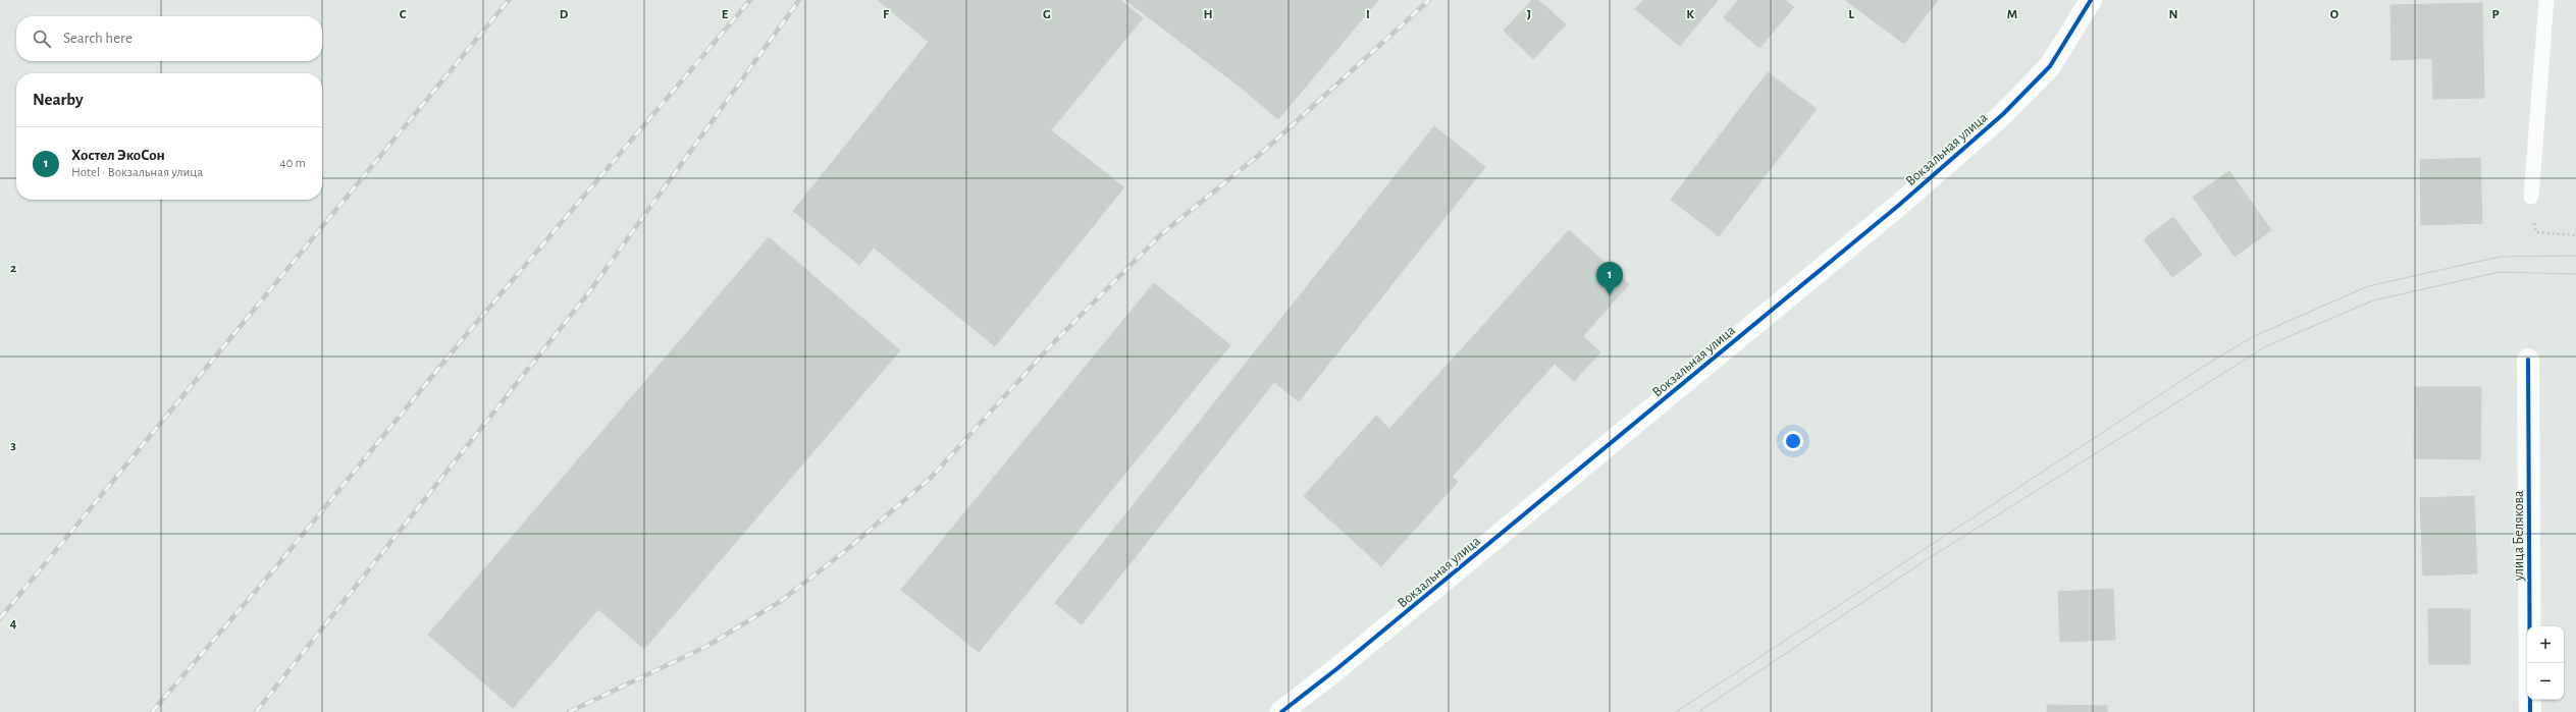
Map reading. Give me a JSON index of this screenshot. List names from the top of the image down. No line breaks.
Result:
{"streets":{"street":["Вокзальная улица","улица Белякова"]},"page":{"search":"Search here","heading":"Nearby","list":[{"mark":"1","name":"Хостел ЭкоСон","note":"Hotel · Вокзальная улица","value":"40 m"}],"pins":"1","map_buttons":["+","−"]},"grid":{"columns":["C","D","E","F","G","H","I","J","K","L","M","N","O","P"],"rows":["2","3","4"]}}
